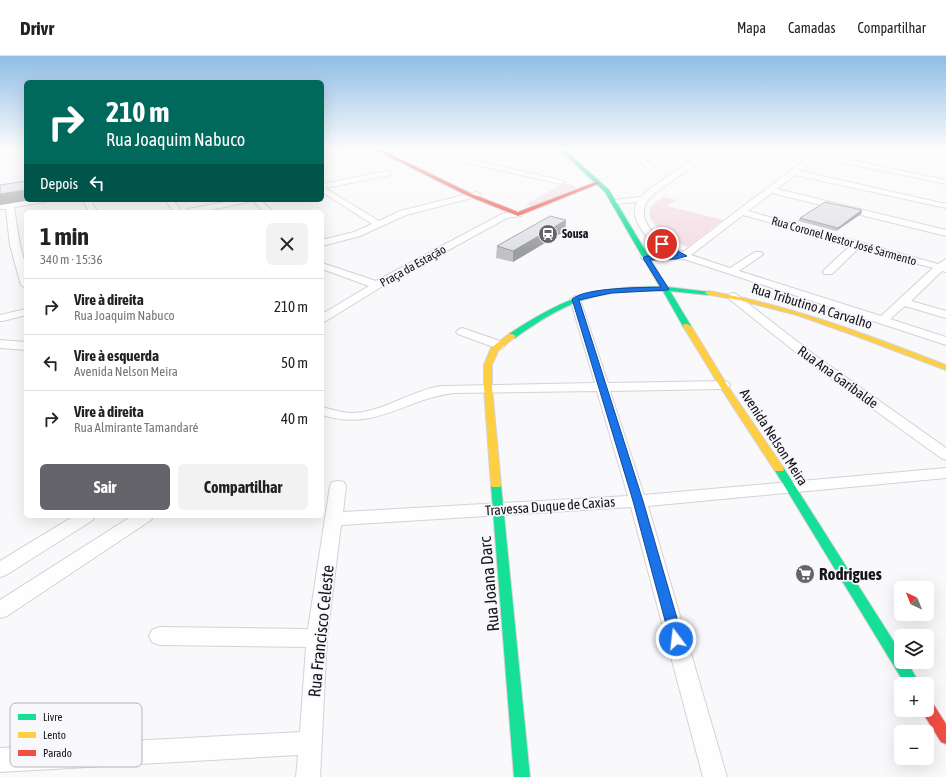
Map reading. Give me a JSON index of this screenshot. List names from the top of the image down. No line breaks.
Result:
{"streets":{"street":["Rua Coronel Nestor José Sarmento","Praça da Estação","Rua Tributino A Carvalho","Rua Ana Garibalde","Avenida Nelson Meira","Travessa Duque de Caxias","Rua Joana Darc","Rua Francisco Celeste"]},"crossings":[["Rua Tributino A Carvalho","Rua Ana Garibalde"],["Rua Tributino A Carvalho","Avenida Nelson Meira"],["Rua Tributino A Carvalho","Rua Joana Darc"],["Avenida Nelson Meira","Travessa Duque de Caxias"],["Travessa Duque de Caxias","Rua Joana Darc"],["Travessa Duque de Caxias","Rua Francisco Celeste"]],"places":{"station":["Sousa"],"supermarket":["Rodrigues"]},"legend":["Livre","Lento","Parado"],"north":"top left","page":{"header":"Drivr","nav":["Mapa","Camadas","Compartilhar"],"turn":["210 m","Rua Joaquim Nabuco"],"then":"Depois","heading":["1 min","340 m · 15:36"],"list":[{"name":"Vire à direita","note":"Rua Joaquim Nabuco","value":"210 m"},{"name":"Vire à esquerda","note":"Avenida Nelson Meira","value":"50 m"},{"name":"Vire à direita","note":"Rua Almirante Tamandaré","value":"40 m"}],"buttons":["Sair","Compartilhar"],"map_buttons":["+","−"]}}
